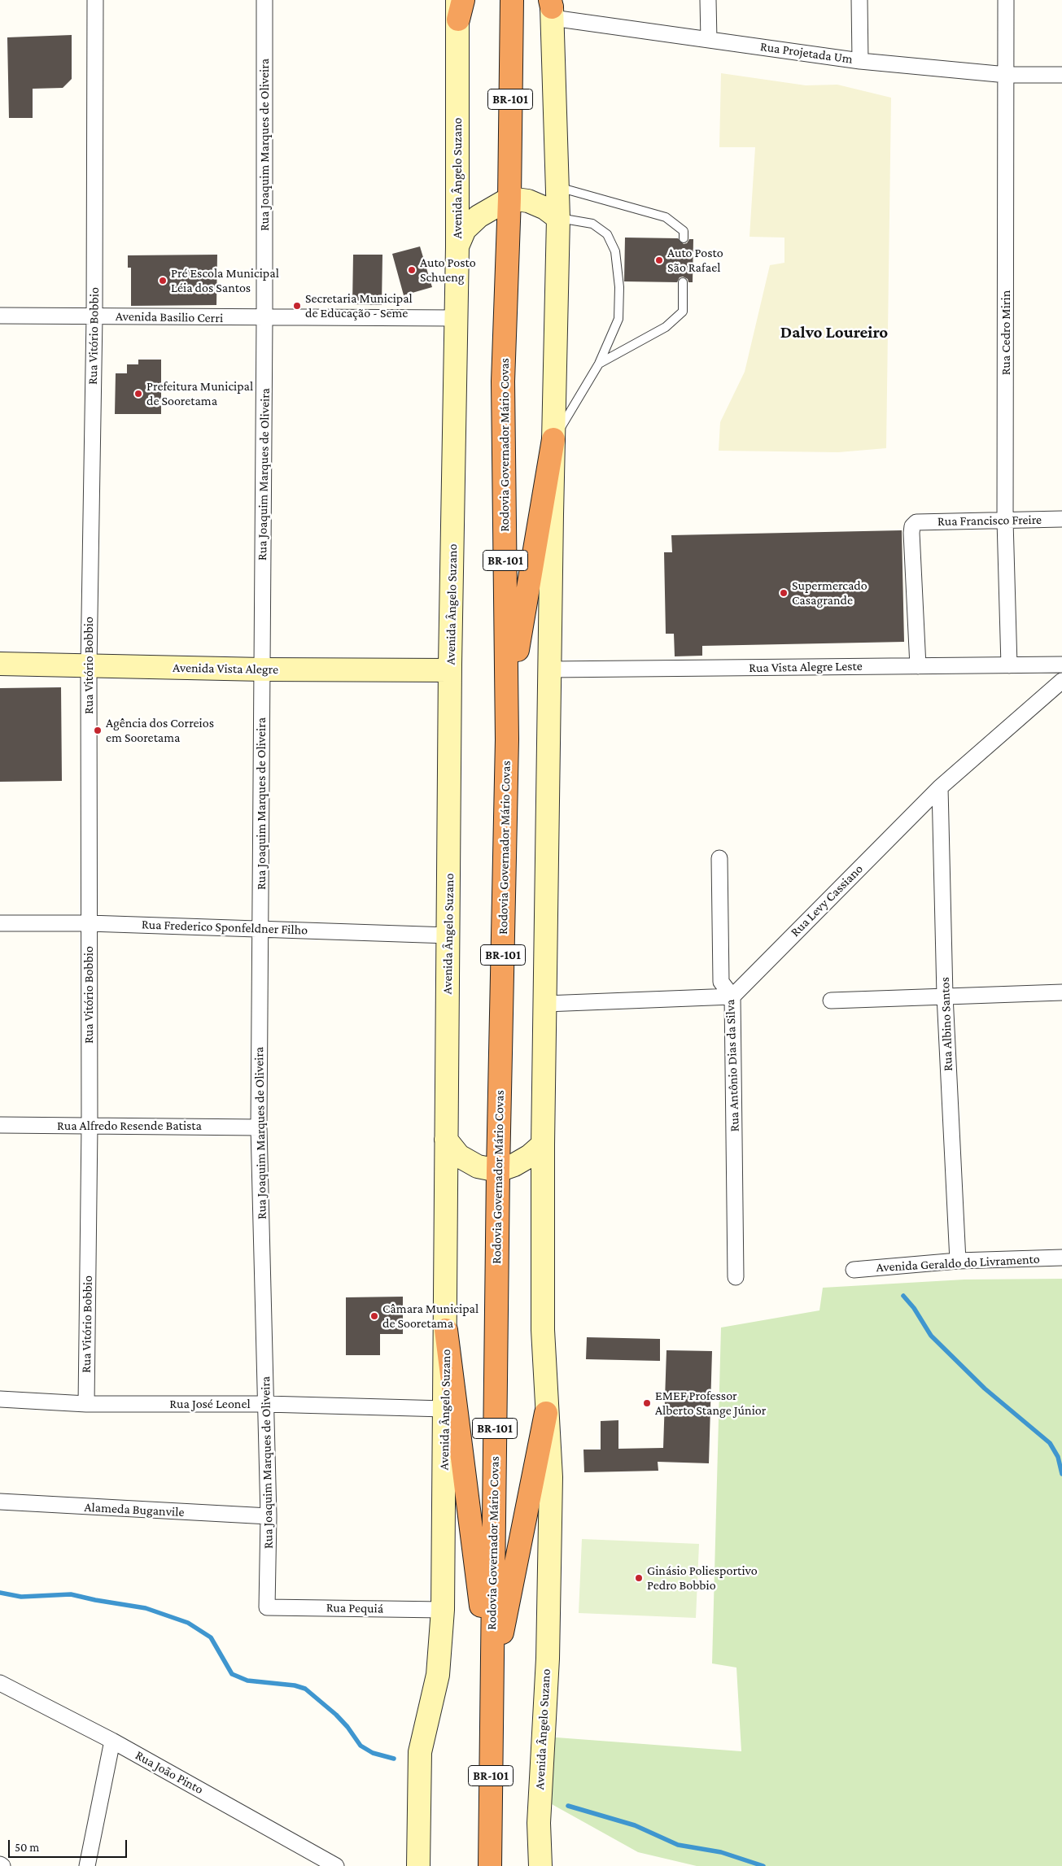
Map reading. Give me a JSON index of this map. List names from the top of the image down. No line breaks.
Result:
{"streets":{"highway":["BR-101","Rodovia Governador Mário Covas"],"main road":["Avenida Ângelo Suzano","Avenida Vista Alegre"],"street":["Rua Projetada Um","Rua Joaquim Marques de Oliveira","Avenida Basilio Cerri","Rua Cedro Mirin","Rua Vitório Bobbio","Rua Francisco Freire","Rua Vista Alegre Leste","Rua Levy Cassiano","Rua Frederico Sponfeldner Filho","Rua Albino Santos","Rua Antônio Dias da Silva","Rua Alfredo Resende Batista","Avenida Geraldo do Livramento","Rua José Leonel","Alameda Buganvile","Rua Pequiá","Rua João Pinto"]},"crossings":[["Rua Projetada Um","Avenida Ângelo Suzano"],["Rua Projetada Um","Rua Cedro Mirin"],["Rua Joaquim Marques de Oliveira","Avenida Basilio Cerri"],["Rua Joaquim Marques de Oliveira","Avenida Vista Alegre"],["Rua Joaquim Marques de Oliveira","Rua Frederico Sponfeldner Filho"],["Rua Joaquim Marques de Oliveira","Rua Alfredo Resende Batista"],["Rua Joaquim Marques de Oliveira","Rua José Leonel"],["Rua Joaquim Marques de Oliveira","Alameda Buganvile"],["Rua Joaquim Marques de Oliveira","Rua Pequiá"],["Avenida Ângelo Suzano","Avenida Basilio Cerri"],["Avenida Ângelo Suzano","Rua Vista Alegre Leste"],["Avenida Ângelo Suzano","Avenida Vista Alegre"],["Avenida Ângelo Suzano","Rua Frederico Sponfeldner Filho"],["Avenida Ângelo Suzano","Rua José Leonel"],["Avenida Ângelo Suzano","Rua Pequiá"],["Avenida Basilio Cerri","Rua Vitório Bobbio"],["Rua Cedro Mirin","Rua Francisco Freire"],["Rua Cedro Mirin","Rua Vista Alegre Leste"],["Rua Vitório Bobbio","Avenida Vista Alegre"],["Rua Vitório Bobbio","Rua Frederico Sponfeldner Filho"],["Rua Vitório Bobbio","Rua Alfredo Resende Batista"],["Rua Vitório Bobbio","Rua José Leonel"],["Rua Francisco Freire","Rua Vista Alegre Leste"],["Rua Levy Cassiano","Rua Albino Santos"],["Rua Levy Cassiano","Rua Antônio Dias da Silva"],["Rua Albino Santos","Avenida Geraldo do Livramento"]],"districts":["Dalvo Loureiro"],"places":["Auto Posto São Rafael","Auto Posto Schueng","Pré Escola Municipal Léia dos Santos","Secretaria Municipal de Educação - Seme","Prefeitura Municipal de Sooretama","Supermercado Casagrande","Agência dos Correios em Sooretama","Câmara Municipal de Sooretama","EMEF Professor Alberto Stange Júnior","Ginásio Poliesportivo Pedro Bobbio"],"scale_bar":"50 m"}
